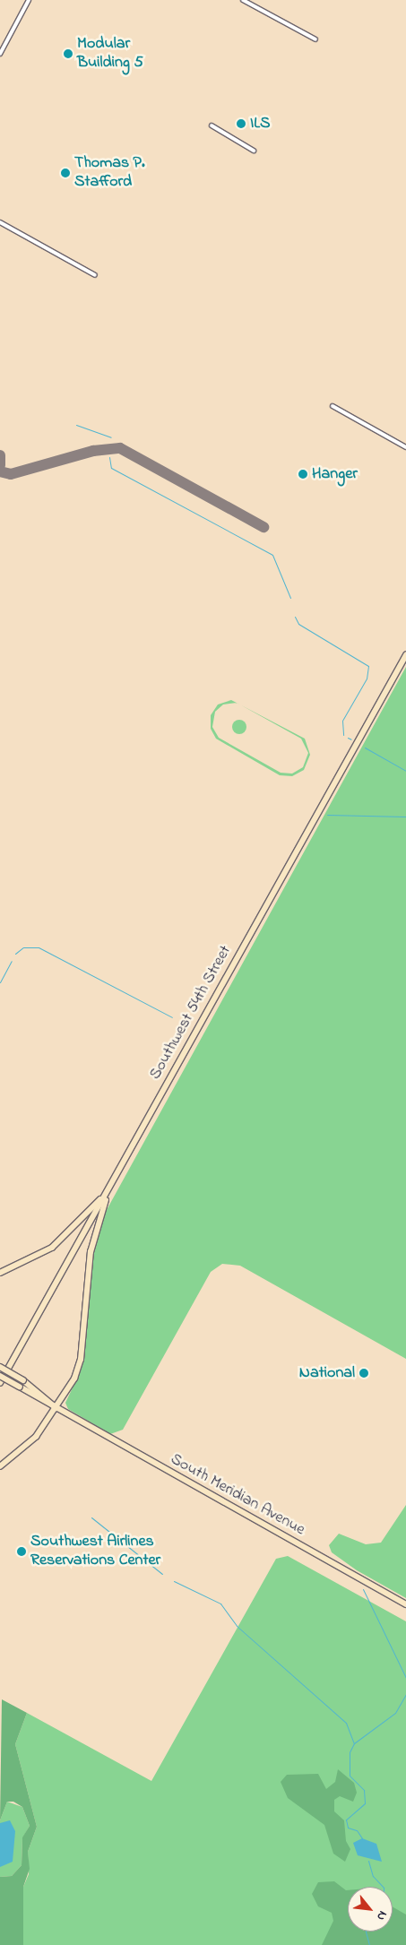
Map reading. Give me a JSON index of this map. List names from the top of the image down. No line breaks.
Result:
{"streets":{"main road":["Southwest 54th Street","South Meridian Avenue"]},"places":["Modular Building 5","ILS","Thomas P. Stafford","Hanger","National","Southwest Airlines Reservations Center"],"north":"bottom right"}
